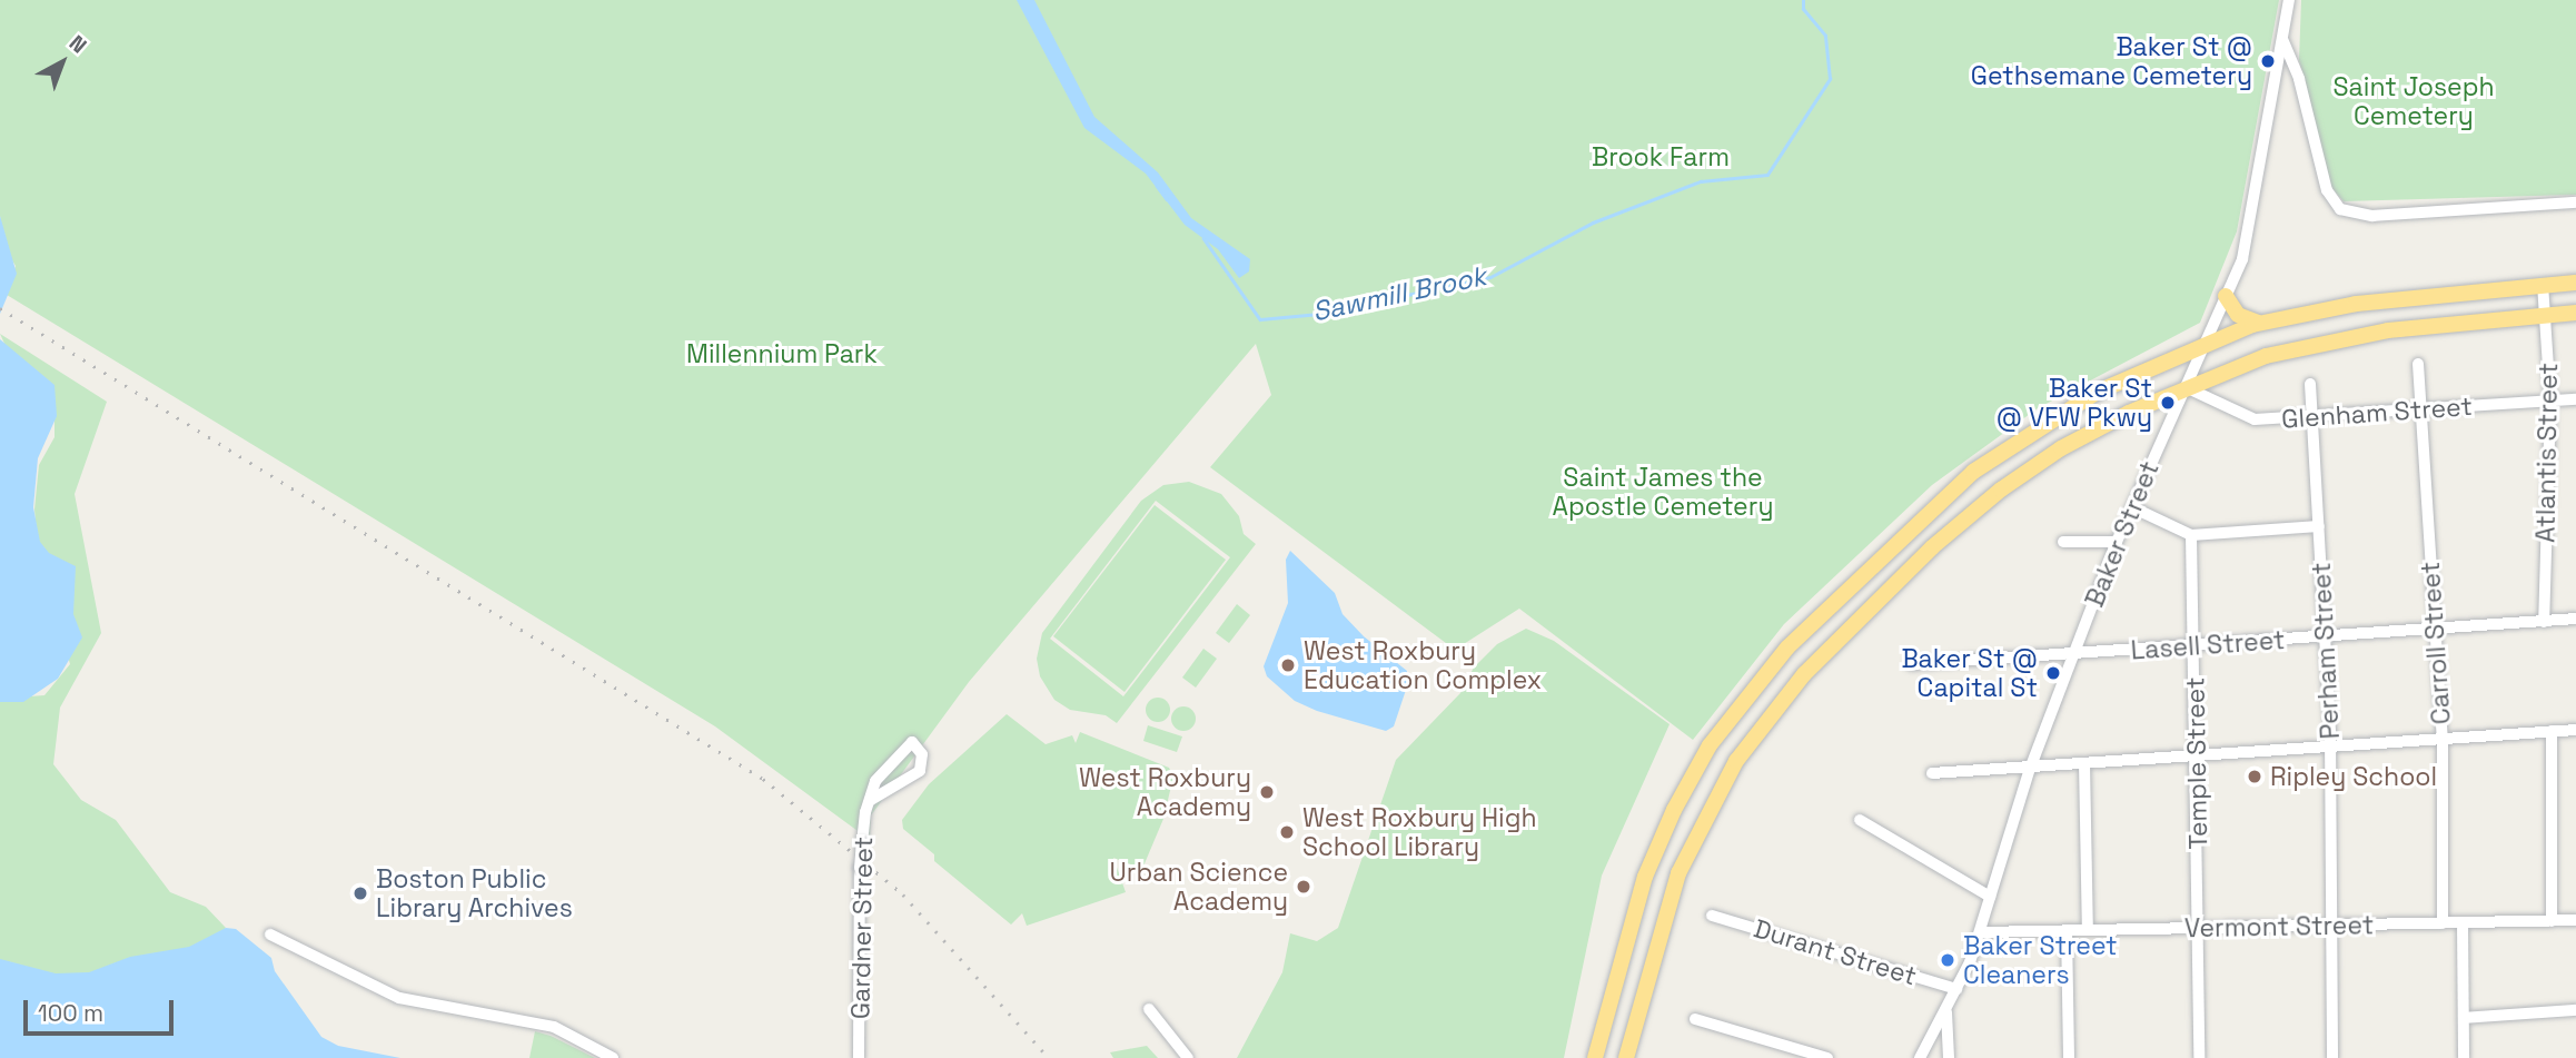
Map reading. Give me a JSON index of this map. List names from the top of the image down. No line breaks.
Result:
{"streets":{"street":["Glenham Street","Atlantis Street","Baker Street","Carroll Street","Lasell Street","Perham Street","Temple Street","Vermont Street","Gardner Street","Durant Street"]},"crossings":[["Glenham Street","Atlantis Street"],["Glenham Street","Baker Street"],["Glenham Street","Carroll Street"],["Glenham Street","Perham Street"],["Atlantis Street","Lasell Street"],["Baker Street","Lasell Street"],["Baker Street","Vermont Street"],["Baker Street","Durant Street"],["Carroll Street","Lasell Street"],["Carroll Street","Vermont Street"],["Lasell Street","Perham Street"],["Lasell Street","Temple Street"],["Perham Street","Vermont Street"],["Temple Street","Vermont Street"]],"water":["Sawmill Brook"],"parks":["Saint Joseph Cemetery","Brook Farm","Millennium Park","Saint James the Apostle Cemetery"],"places":["Baker St @ Gethsemane Cemetery","Baker St @ VFW Pkwy","West Roxbury Education Complex","Baker St @ Capital St","Ripley School","West Roxbury Academy","West Roxbury High School Library","Urban Science Academy","Boston Public Library Archives","Baker Street Cleaners"],"scale_bar":"100 m","north":"top right"}
